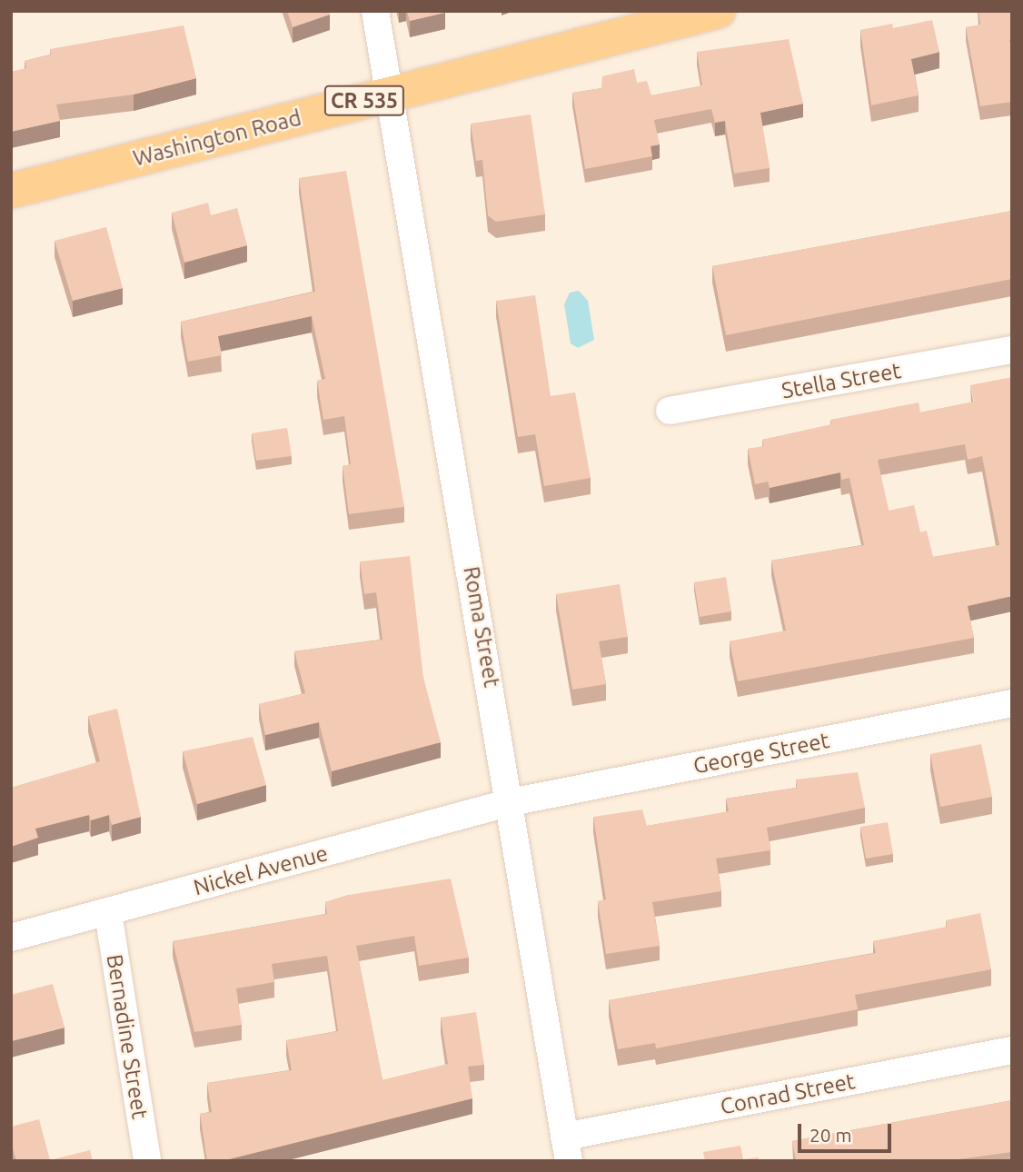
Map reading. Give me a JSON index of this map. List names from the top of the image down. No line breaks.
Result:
{"streets":{"main road":["CR 535","Washington Road"],"street":["Stella Street","Roma Street","George Street","Nickel Avenue","Bernadine Street","Conrad Street"]},"crossings":[["Washington Road","Roma Street"],["Roma Street","George Street"],["Roma Street","Nickel Avenue"],["Roma Street","Conrad Street"],["George Street","Nickel Avenue"],["Nickel Avenue","Bernadine Street"]],"scale_bar":"20 m"}
